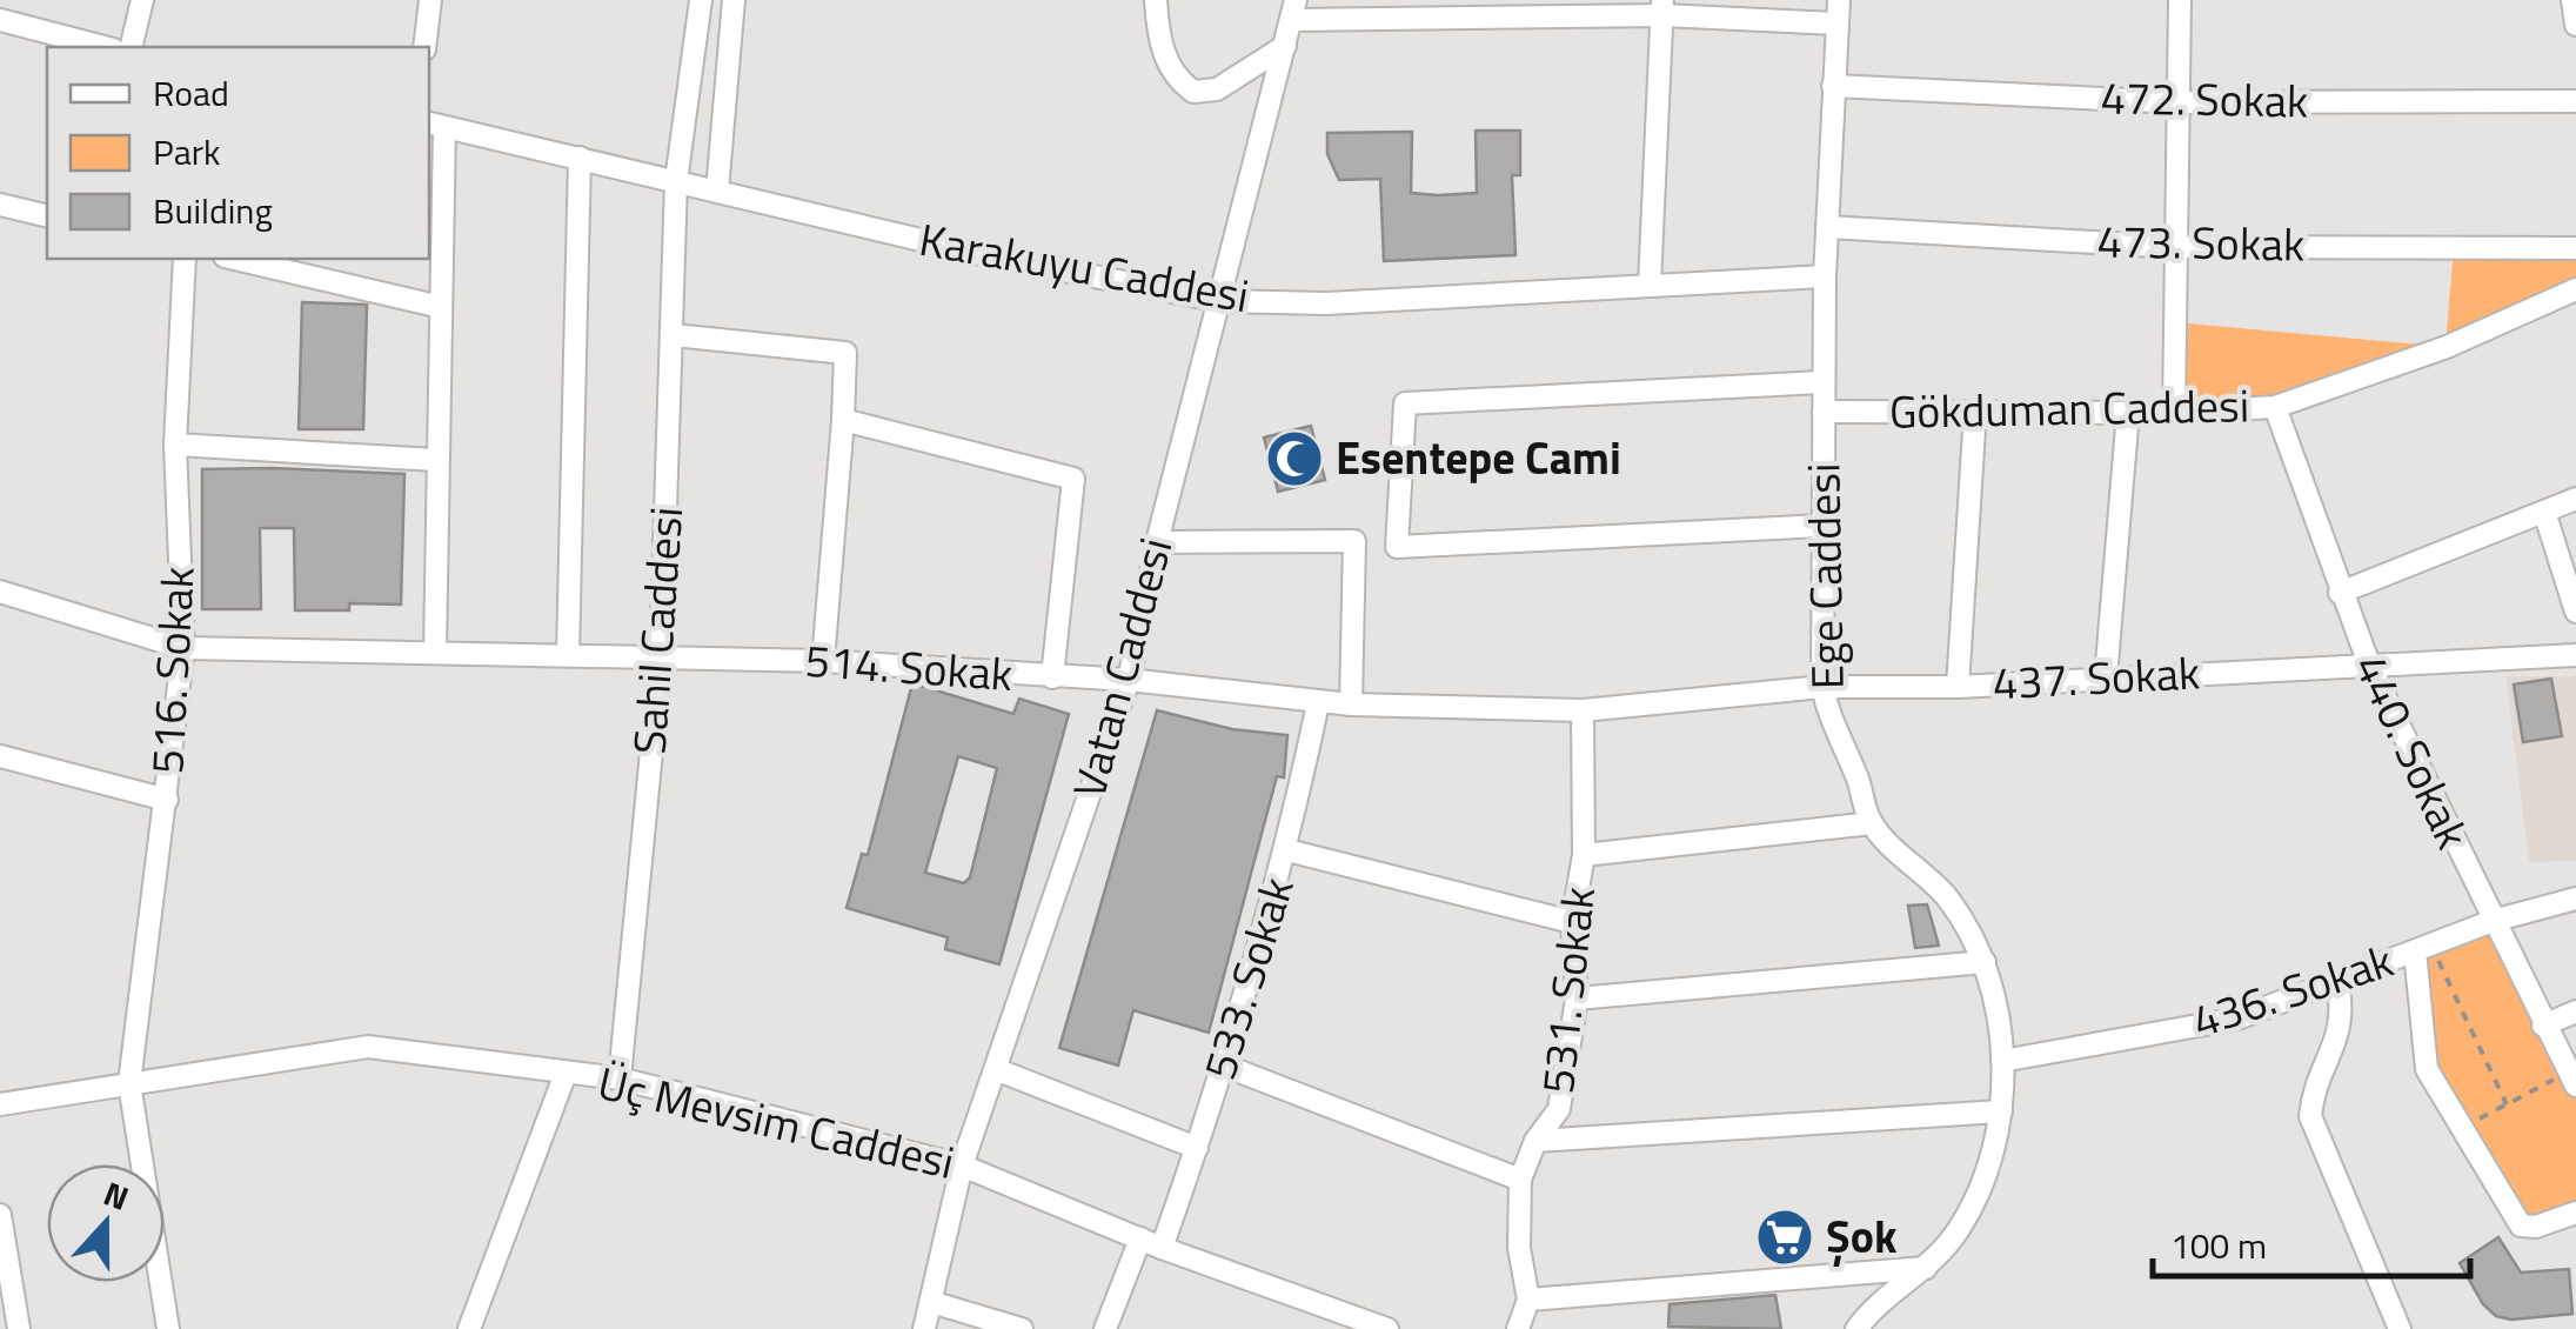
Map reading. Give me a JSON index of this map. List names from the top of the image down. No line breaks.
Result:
{"streets":{"street":["472. Sokak","473. Sokak","Karakuyu Caddesi","Gökduman Caddesi","Ege Caddesi","Sahil Caddesi","514. Sokak","Vatan Caddesi","516. Sokak","437. Sokak","440. Sokak","533. Sokak","531. Sokak","436. Sokak","Üç Mevsim Caddesi"]},"crossings":[["472. Sokak","Ege Caddesi"],["473. Sokak","Ege Caddesi"],["Karakuyu Caddesi","Ege Caddesi"],["Karakuyu Caddesi","Sahil Caddesi"],["Karakuyu Caddesi","Vatan Caddesi"],["Gökduman Caddesi","Ege Caddesi"],["Gökduman Caddesi","440. Sokak"],["Ege Caddesi","514. Sokak"],["Ege Caddesi","437. Sokak"],["Ege Caddesi","436. Sokak"],["Sahil Caddesi","514. Sokak"],["Sahil Caddesi","Üç Mevsim Caddesi"],["514. Sokak","Vatan Caddesi"],["514. Sokak","516. Sokak"],["514. Sokak","437. Sokak"],["514. Sokak","533. Sokak"],["514. Sokak","531. Sokak"],["Vatan Caddesi","Üç Mevsim Caddesi"],["516. Sokak","Üç Mevsim Caddesi"],["437. Sokak","440. Sokak"],["440. Sokak","436. Sokak"],["533. Sokak","Üç Mevsim Caddesi"]],"places":{"mosque":["Esentepe Cami"],"supermarket":["Şok"]},"legend":["Road","Park","Building"],"scale_bar":"100 m","north":"top"}
